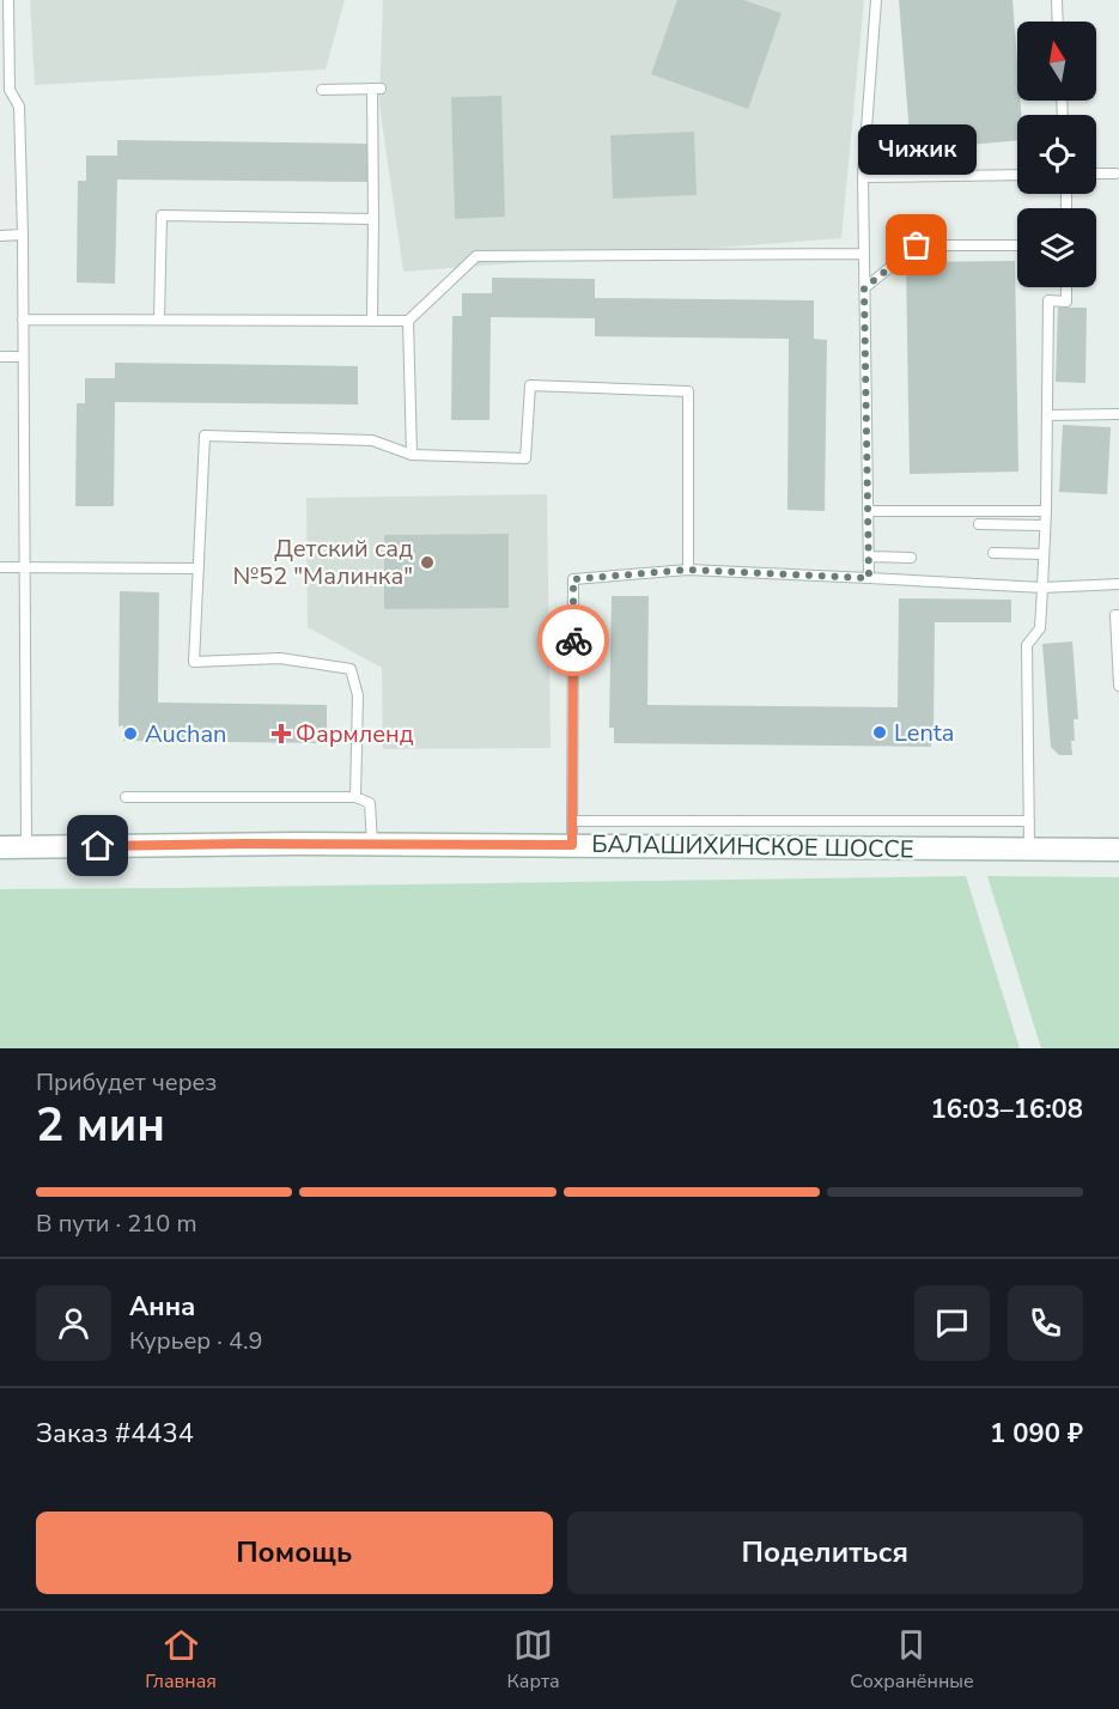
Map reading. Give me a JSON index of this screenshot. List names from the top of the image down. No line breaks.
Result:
{"streets":{"main road":["БАЛАШИХИНСКОЕ ШОССЕ"]},"places":{"other":["Чижик","Детский сад №52 \"Малинка\"","Lenta","Auchan"],"health":["Фармленд"]},"north":"top","page":{"bubble":"Чижик","heading":["2 мин","Прибудет через","16:03–16:08"],"panel":["Анна","Курьер · 4.9","Заказ #4434","1 090 ₽"],"bar":"В пути · 210 m","buttons":["Помощь","Поделиться"],"tabs":["Главная","Карта","Сохранённые"]}}
